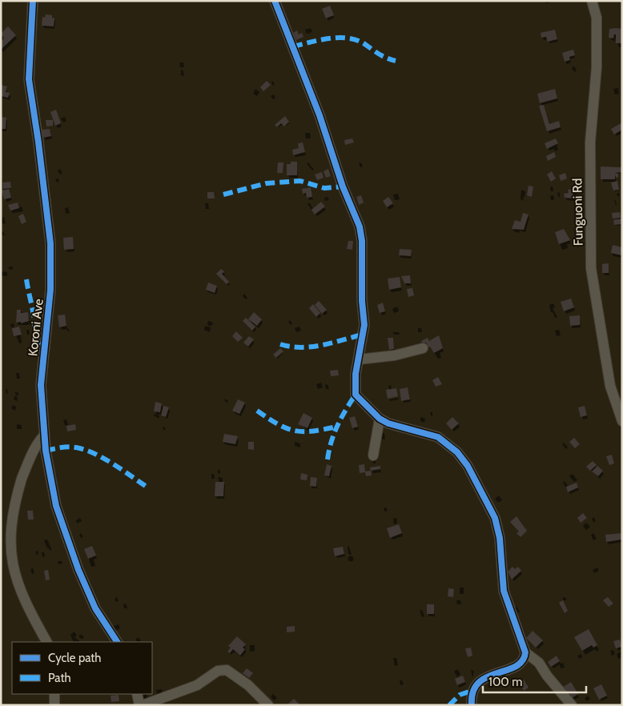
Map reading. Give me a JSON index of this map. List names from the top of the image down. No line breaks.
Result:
{"streets":{"street":["Funguoni Rd","Koroni Ave"]},"legend":["Cycle path","Path"],"scale_bar":"100 m"}
